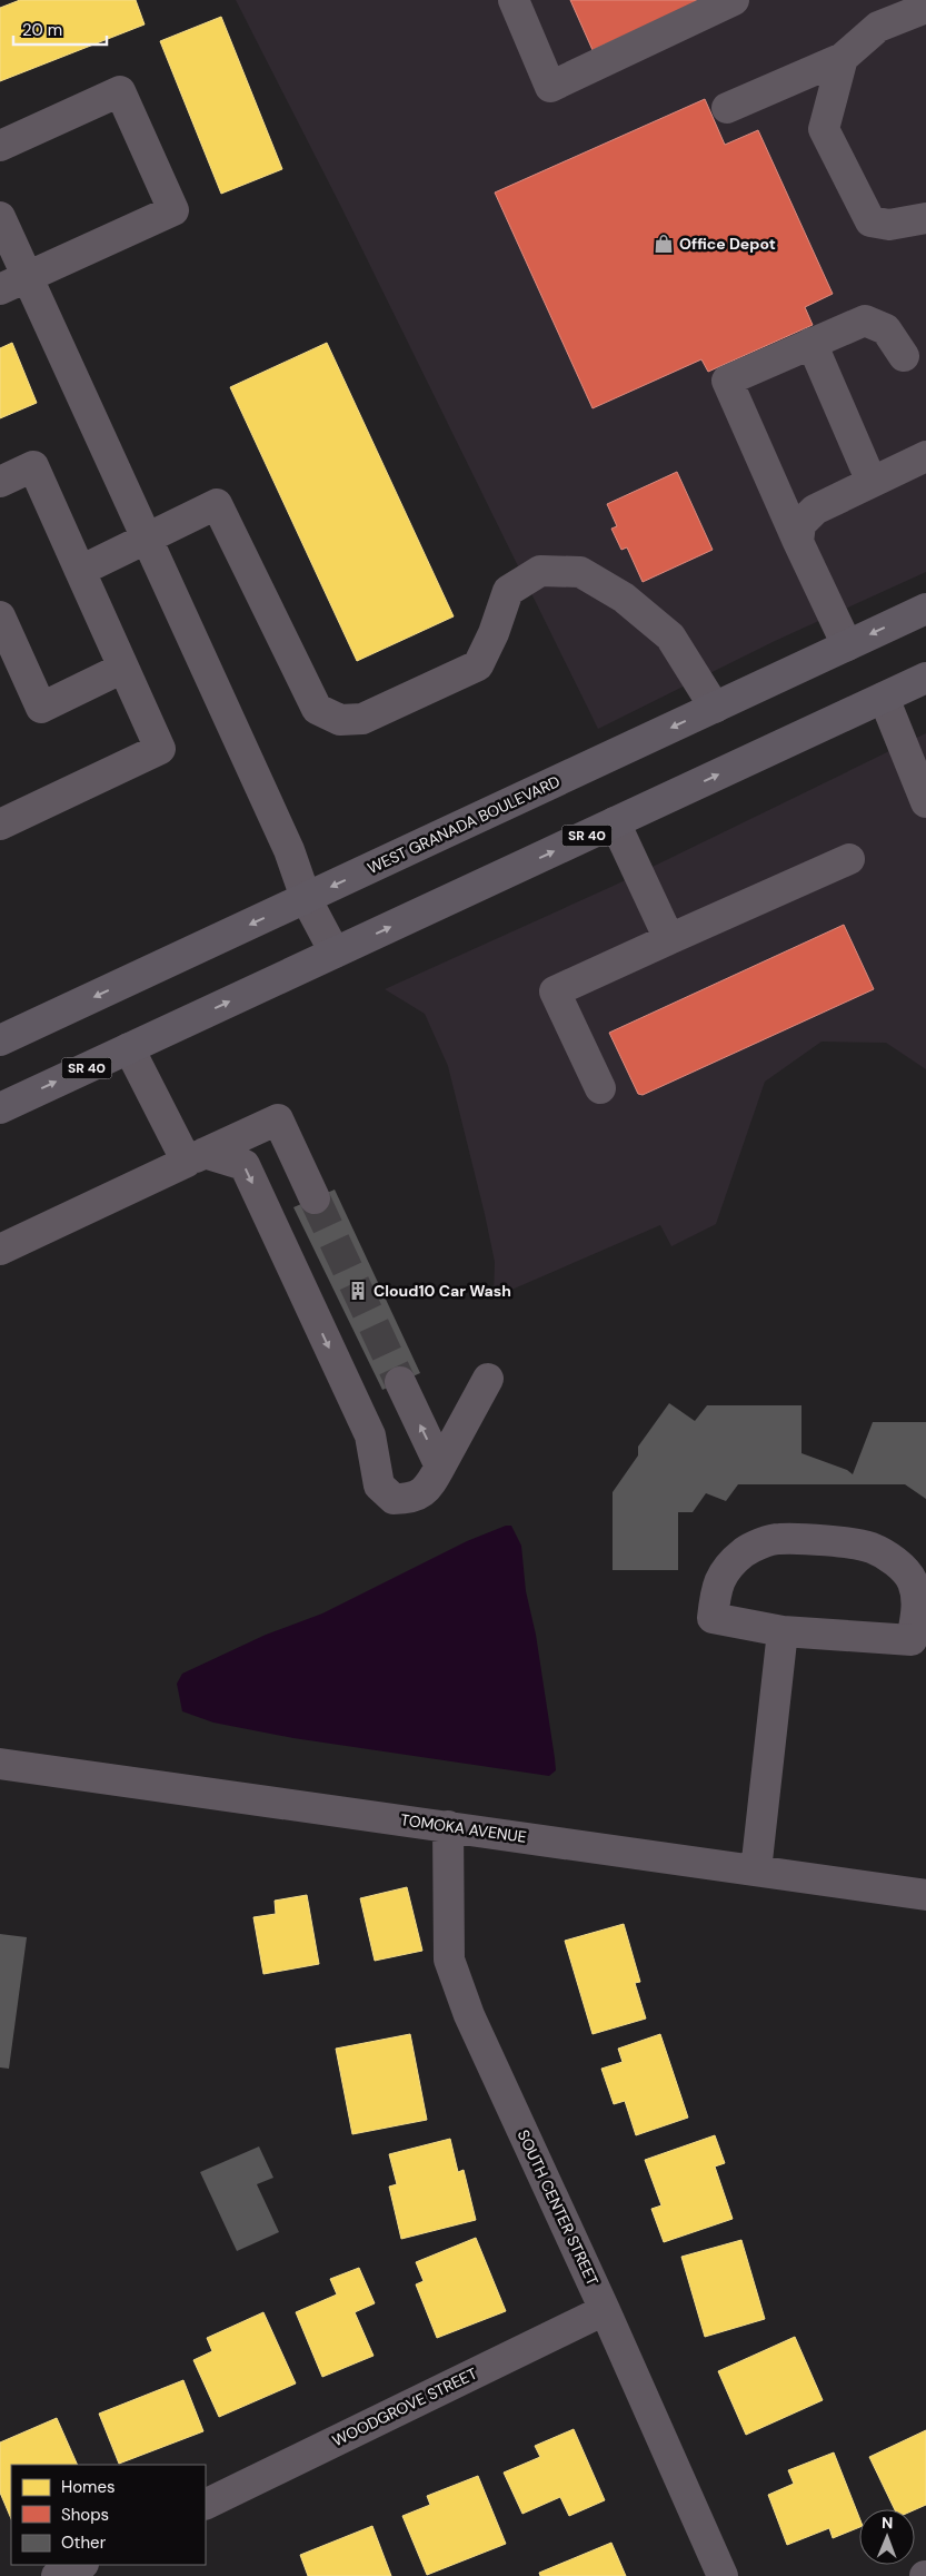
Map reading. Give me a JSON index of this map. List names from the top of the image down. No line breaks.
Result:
{"streets":{"main road":["WEST GRANADA BOULEVARD","SR 40"],"street":["TOMOKA AVENUE","SOUTH CENTER STREET","WOODGROVE STREET"]},"crossings":[["TOMOKA AVENUE","SOUTH CENTER STREET"],["SOUTH CENTER STREET","WOODGROVE STREET"]],"places":{"shop":["Office Depot"],"building":["Cloud10 Car Wash"]},"legend":["Homes","Shops","Other"],"scale_bar":"20 m","north":"top"}
